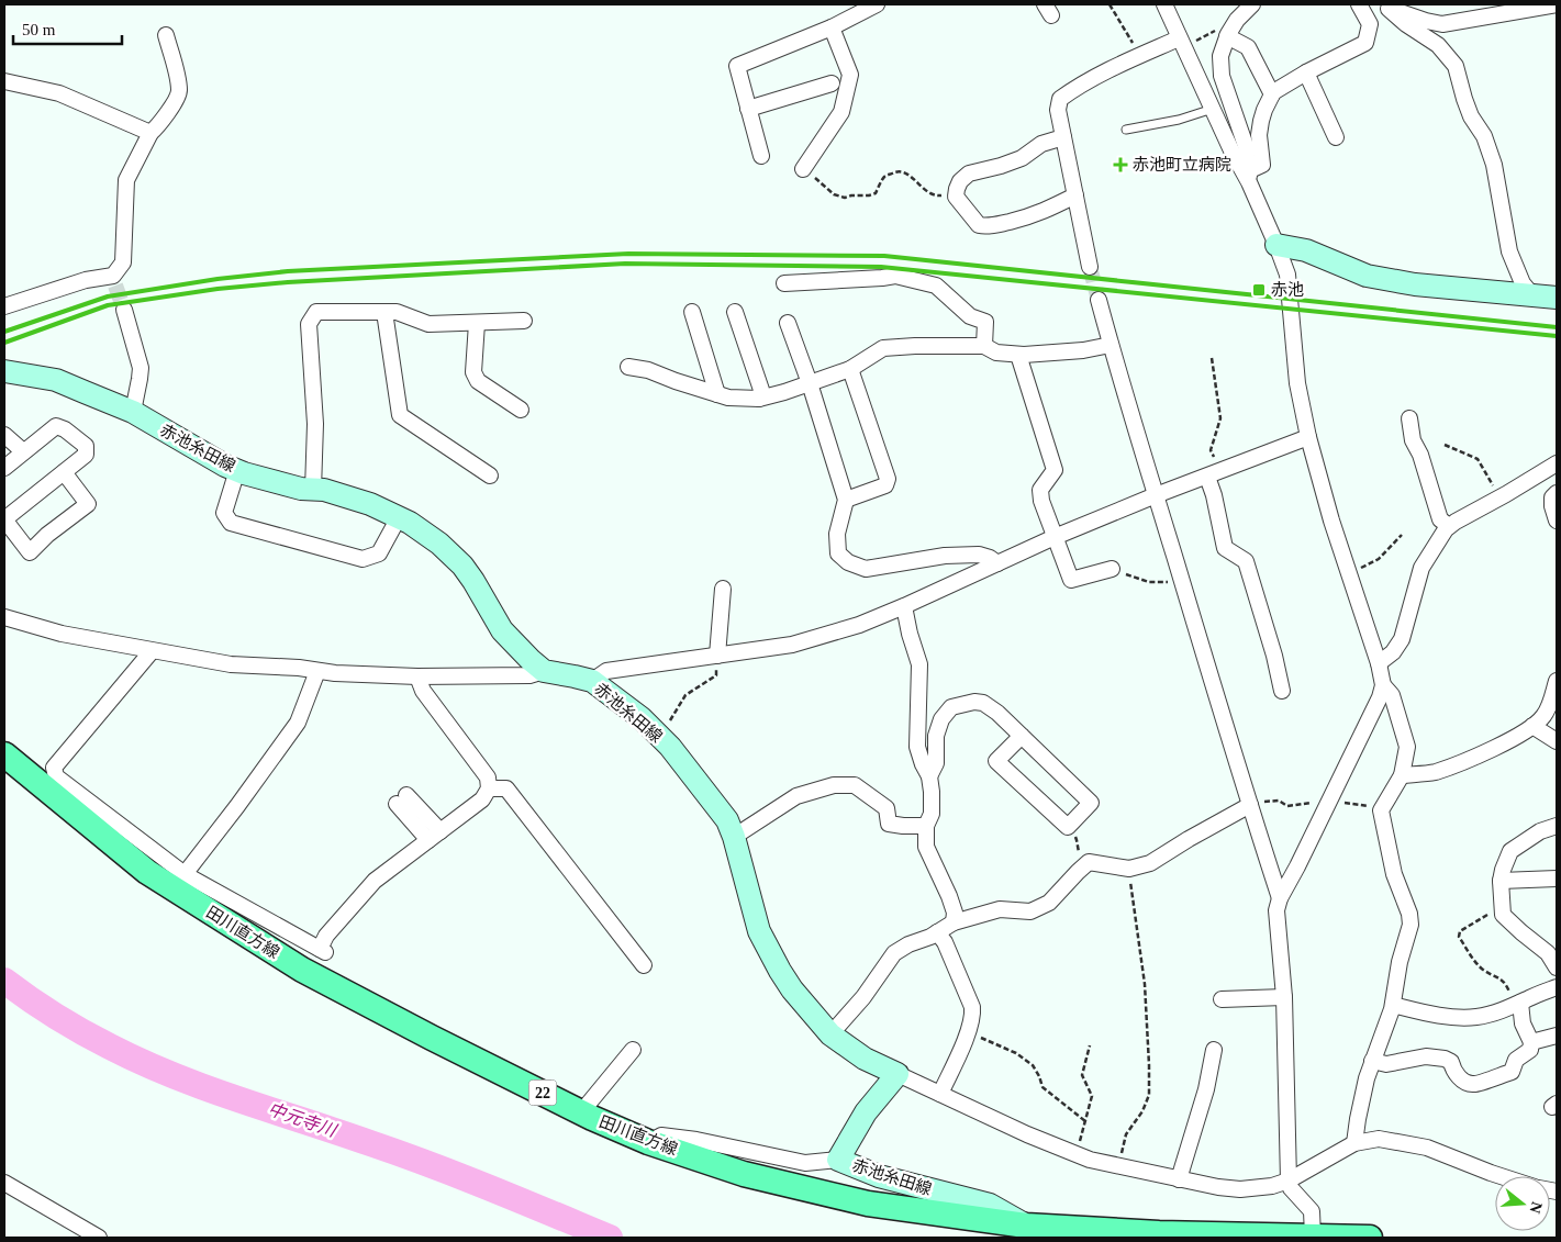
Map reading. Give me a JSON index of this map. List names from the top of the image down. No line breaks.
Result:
{"streets":{"main road":["赤池糸田線","田川直方線","22"]},"crossings":[["赤池糸田線","田川直方線"]],"water":["中元寺川"],"places":{"health":["赤池町立病院"],"transit":["赤池"]},"scale_bar":"50 m","north":"right"}
